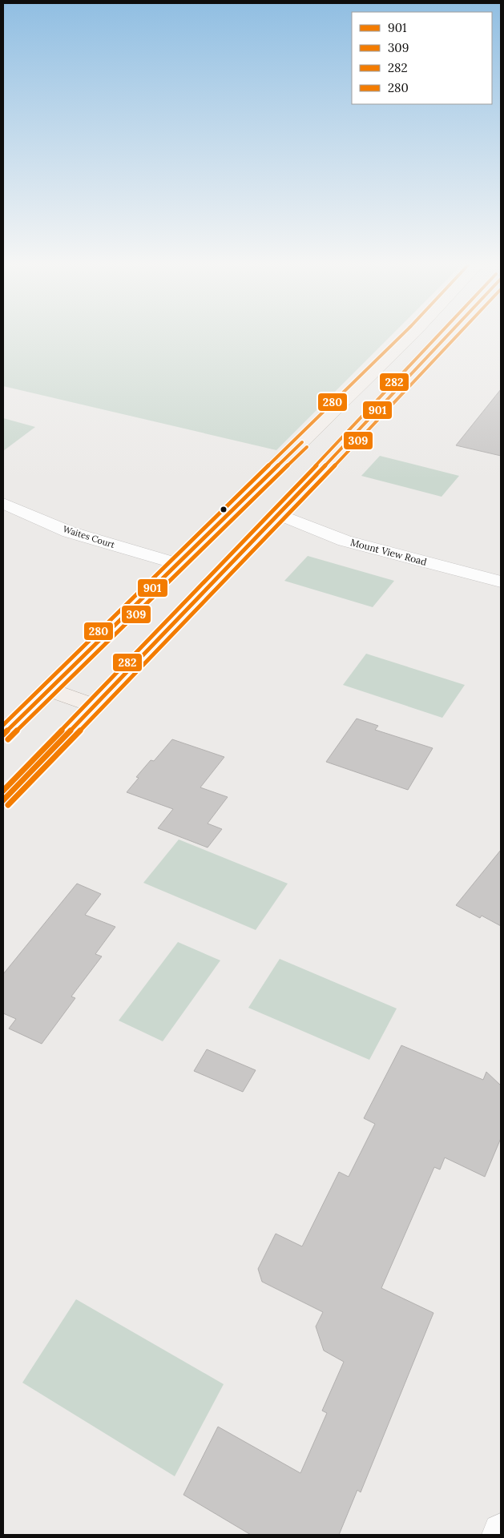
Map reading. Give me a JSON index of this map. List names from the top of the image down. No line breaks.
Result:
{"streets":{"street":["Waites Court","Mount View Road"]},"lines":["transit line 901","transit line 309","transit line 282","transit line 280"],"legend":["901","309","282","280"]}
